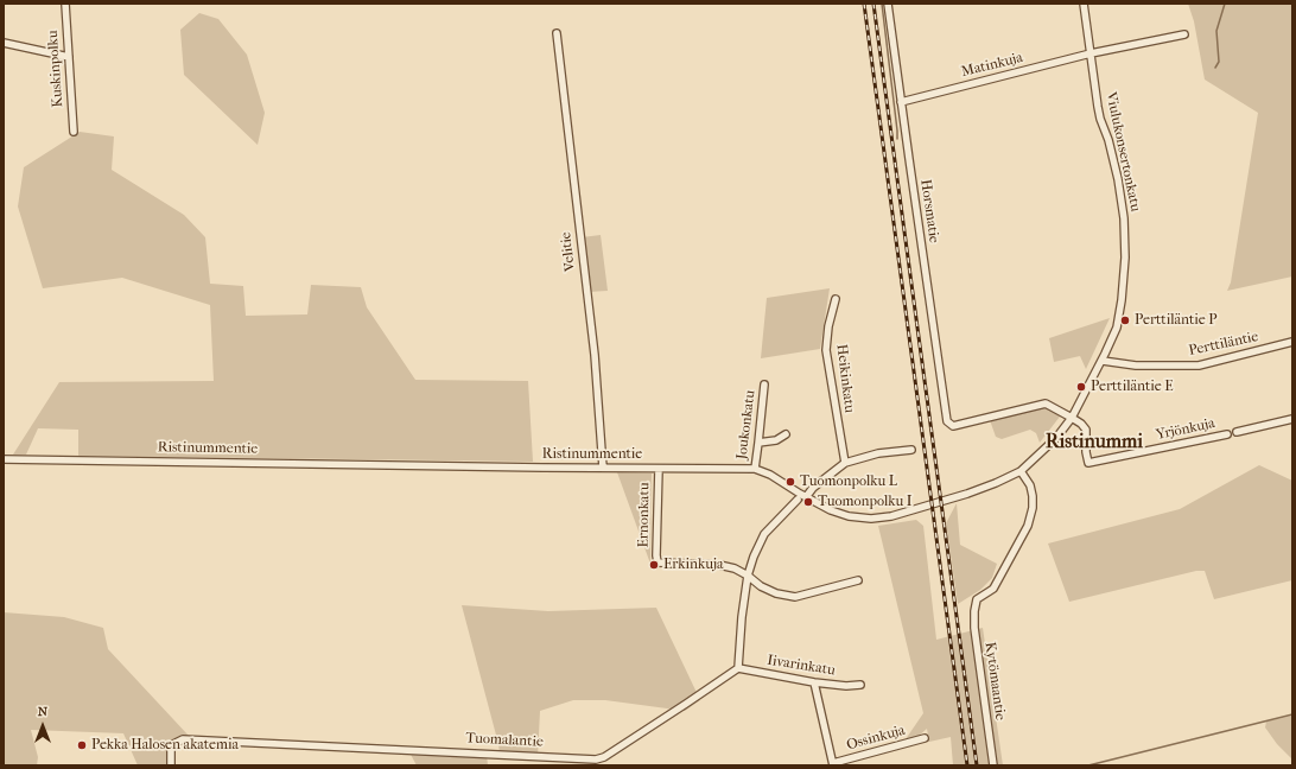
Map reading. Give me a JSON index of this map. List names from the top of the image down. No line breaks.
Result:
{"streets":{"street":["Matinkuja","Kuskinpolku","Viulukonsertonkatu","Horsmatie","Velitie","Perttiläntie","Heikinkatu","Joukonkatu","Yrjönkuja","Ristinummentie","Ernonkatu","Iivarinkatu","Kytömaantie","Ossinkuja","Tuomalantie"]},"crossings":[["Matinkuja","Viulukonsertonkatu"],["Matinkuja","Horsmatie"],["Viulukonsertonkatu","Perttiläntie"],["Viulukonsertonkatu","Ristinummentie"],["Horsmatie","Yrjönkuja"],["Horsmatie","Ristinummentie"],["Velitie","Ristinummentie"],["Perttiläntie","Ristinummentie"],["Joukonkatu","Ristinummentie"],["Yrjönkuja","Ristinummentie"],["Ristinummentie","Ernonkatu"],["Ristinummentie","Kytömaantie"],["Iivarinkatu","Tuomalantie"]],"districts":["Ristinummi"],"places":["Perttiläntie P","Perttiläntie E","Tuomonpolku L","Tuomonpolku I","Erkinkuja","Pekka Halosen akatemia"],"north":"top"}
